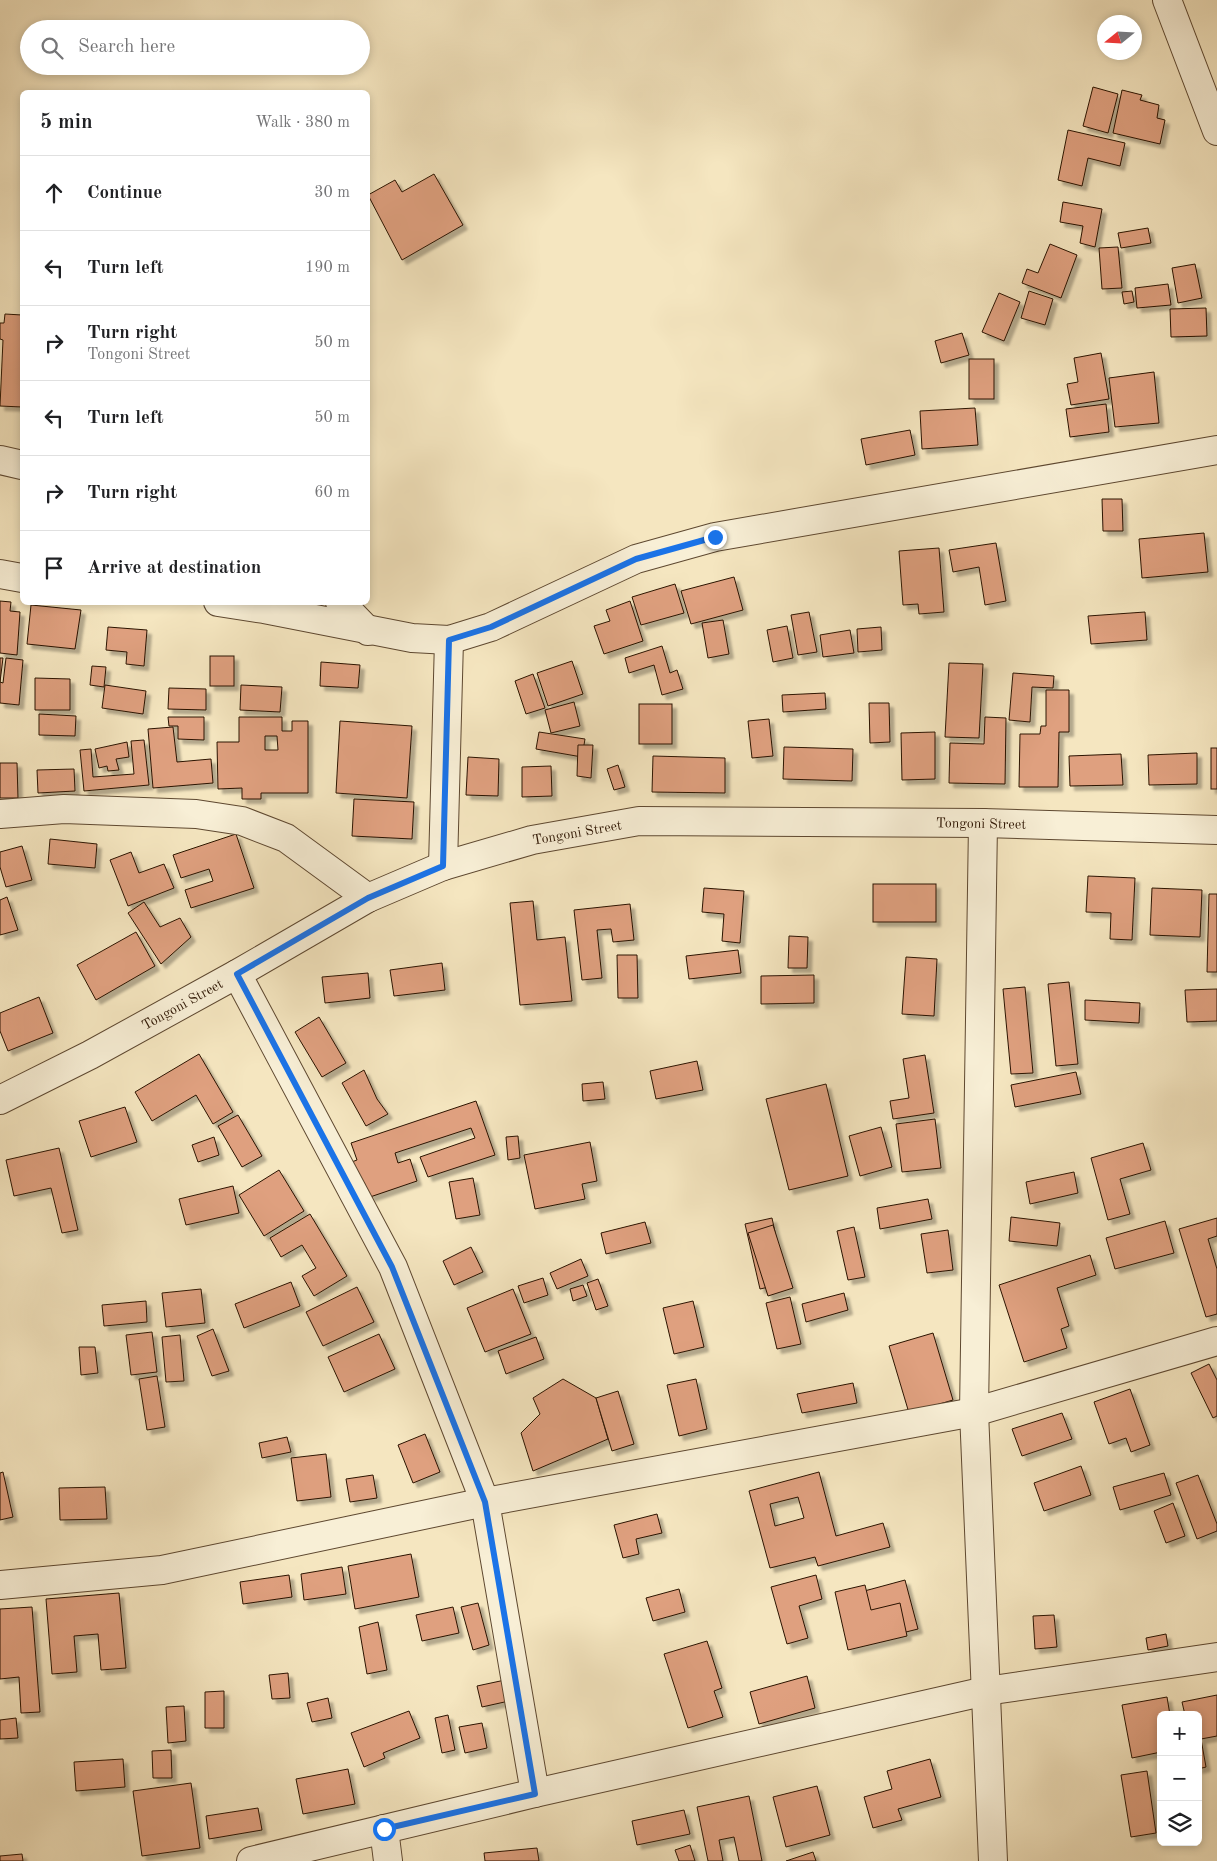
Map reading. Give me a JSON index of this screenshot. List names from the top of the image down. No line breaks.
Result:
{"streets":{"street":["Tongoni Street"]},"north":"left","page":{"search":"Search here","heading":["5 min","Walk · 380 m"],"list":[["Continue","30 m"],["Turn left","190 m"],["Turn right","Tongoni Street","50 m"],["Turn left","50 m"],["Turn right","60 m"],"Arrive at destination"],"map_buttons":["+","−"]}}
